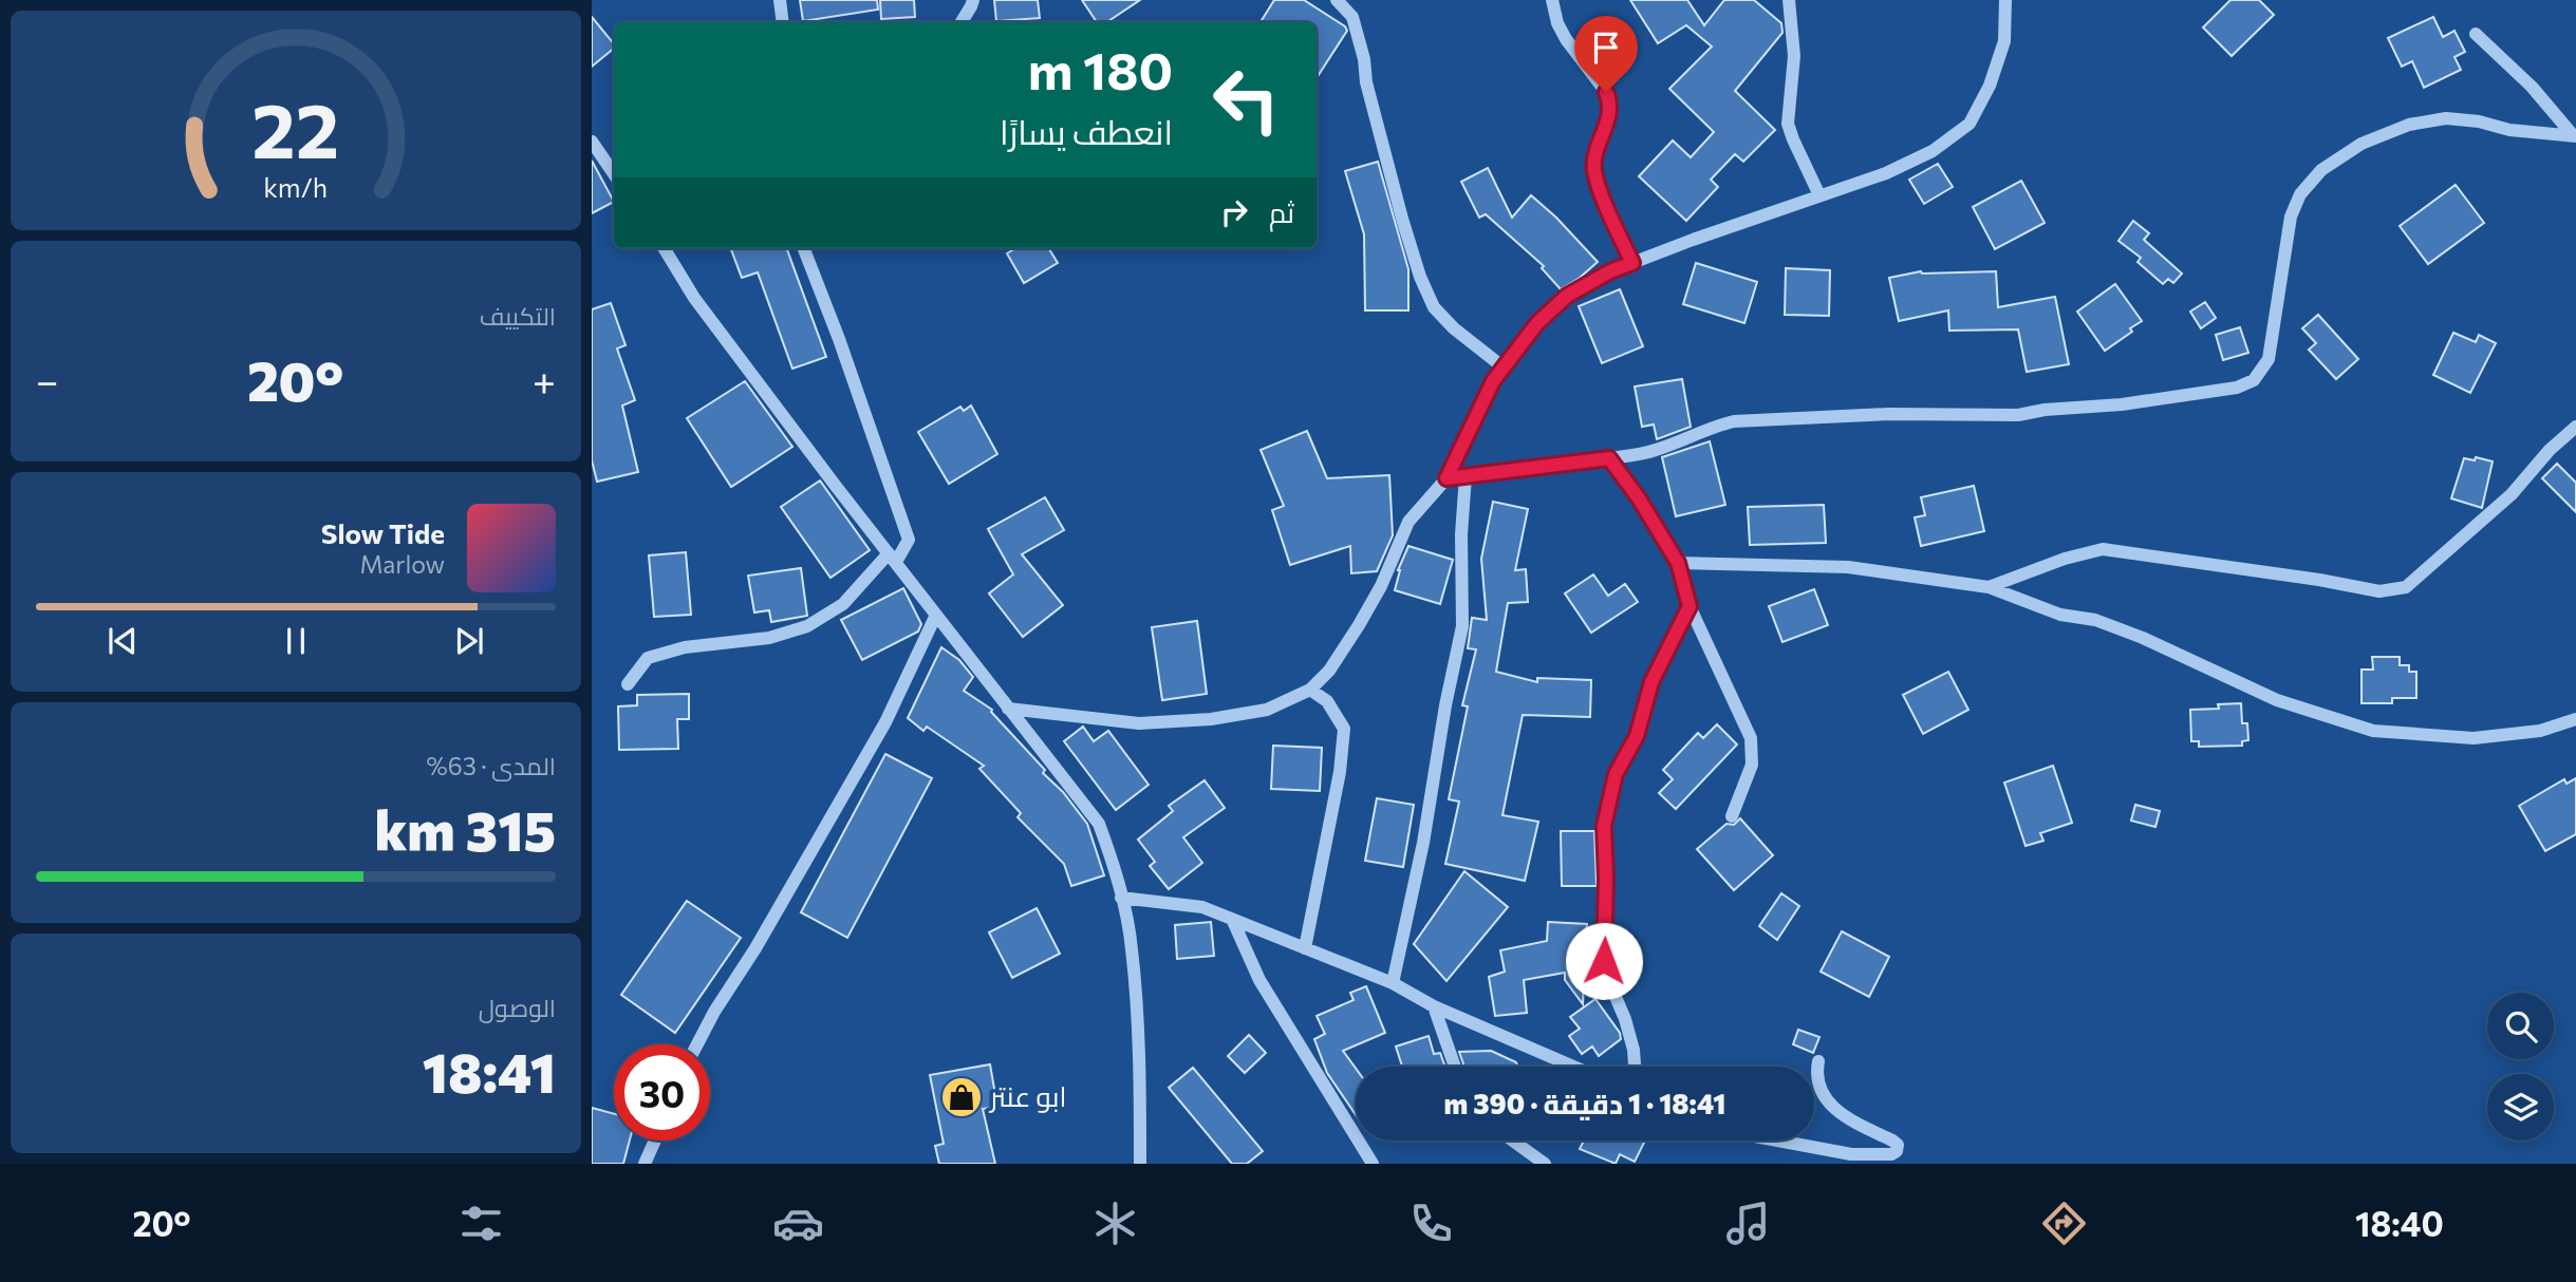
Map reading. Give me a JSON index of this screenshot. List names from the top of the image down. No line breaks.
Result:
{"places":{"shop":["ابو عنتر"]},"page":{"turn":["180 m","انعطف يسارًا"],"then":"ثم","tile":["التكييف",["المدى · 63%","315 km"],["الوصول","18:41"]],"heat":["−","20°","+"],"song":["Slow Tide","Marlow"],"limit":"30","trip":"18:41 · 1 دقيقة · 390 m","tabs":["18:40","20°"],"gauge":["22","km/h"]}}
